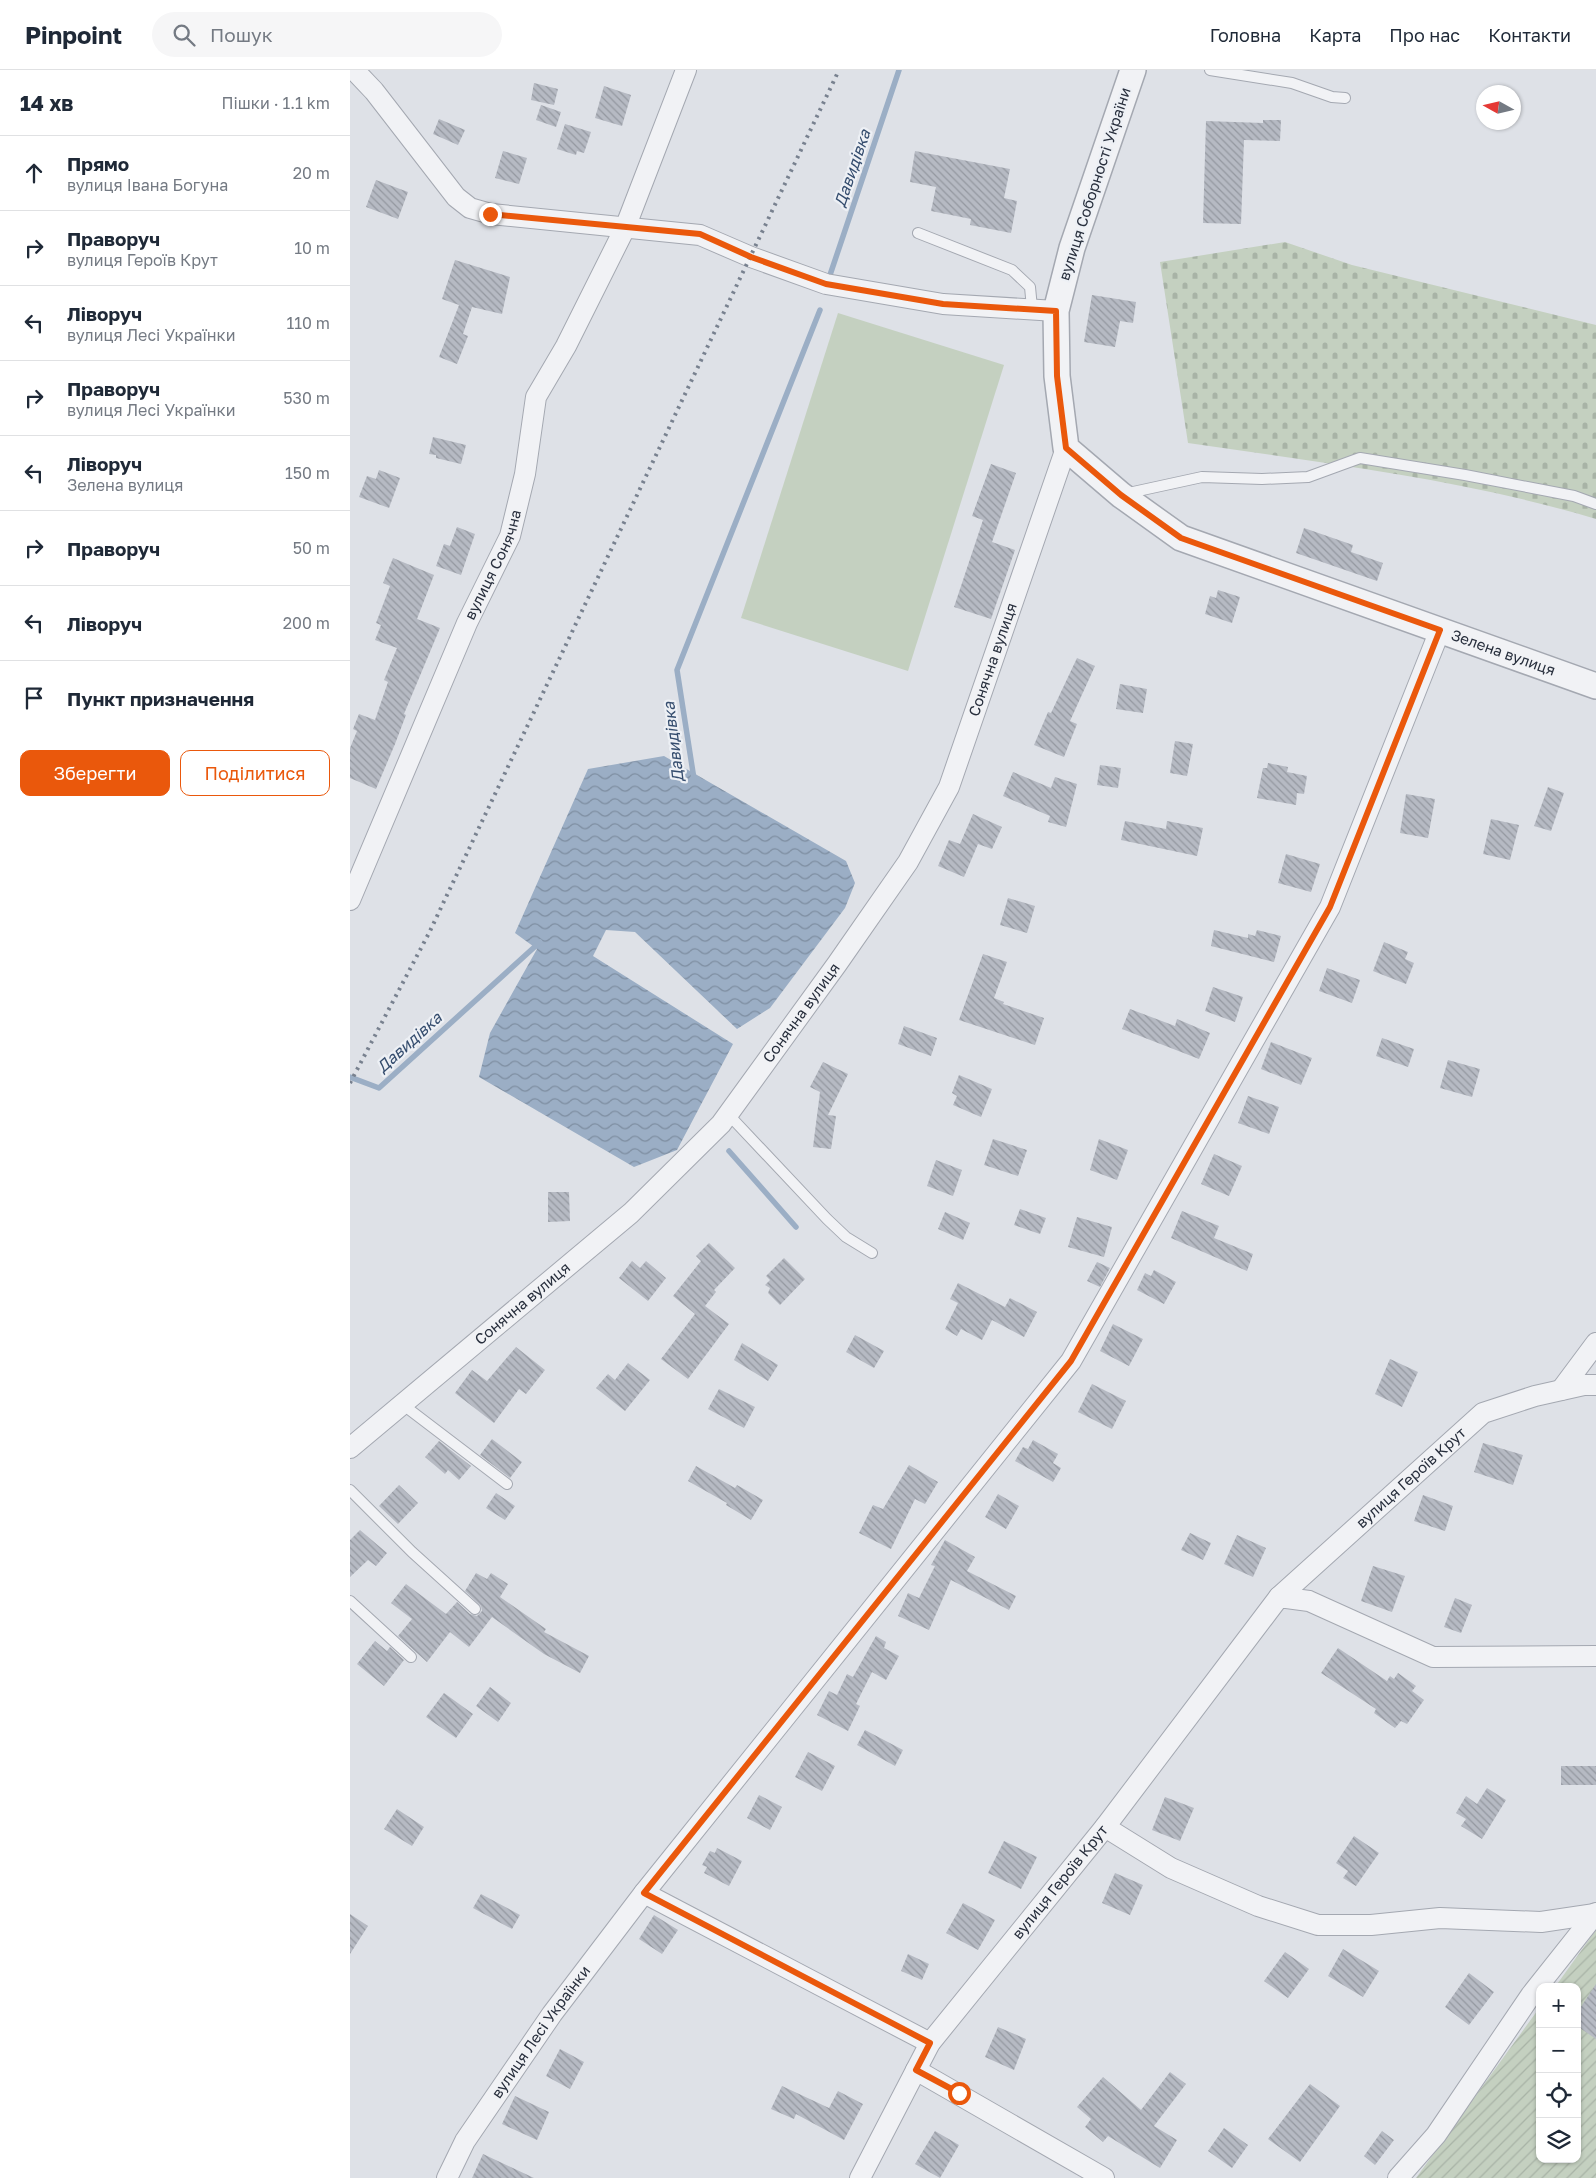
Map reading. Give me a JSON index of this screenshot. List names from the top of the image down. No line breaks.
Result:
{"streets":{"street":["вулиця Соборності України","вулиця Сонячна","Зелена вулиця","Сонячна вулиця","вулиця Героїв Крут","вулиця Лесі Українки"]},"crossings":[["вулиця Соборності України","Зелена вулиця"],["вулиця Соборності України","Сонячна вулиця"],["Зелена вулиця","Сонячна вулиця"],["Зелена вулиця","вулиця Лесі Українки"]],"water":["Давидівка"],"north":"left","page":{"header":"Pinpoint","search":"Пошук","nav":["Головна","Карта","Про нас","Контакти"],"heading":["14 хв","Пішки · 1.1 km"],"list":[["Прямо","вулиця Івана Богуна","20 m"],["Праворуч","вулиця Героїв Крут","10 m"],["Ліворуч","вулиця Лесі Українки","110 m"],["Праворуч","вулиця Лесі Українки","530 m"],["Ліворуч","Зелена вулиця","150 m"],["Праворуч","50 m"],["Ліворуч","200 m"],"Пункт призначення"],"buttons":["Зберегти","Поділитися"],"map_buttons":["+","−"]}}
